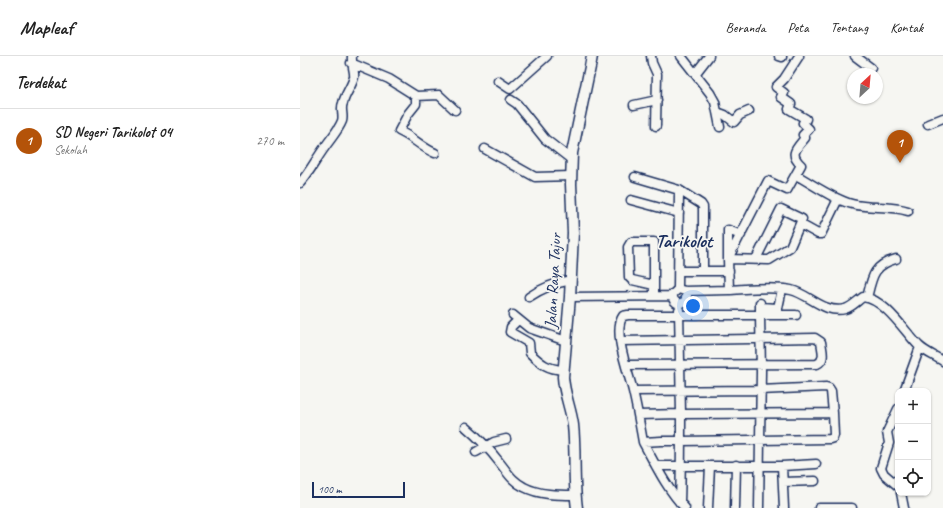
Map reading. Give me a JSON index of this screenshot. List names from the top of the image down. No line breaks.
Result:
{"streets":{"main road":["Jalan Raya Tajur"]},"districts":["Tarikolot"],"scale_bar":"100 m","north":"top right","page":{"header":"Mapleaf","nav":["Beranda","Peta","Tentang","Kontak"],"heading":"Terdekat","list":[{"mark":"1","name":"SD Negeri Tarikolot 04","note":"Sekolah","value":"270 m"}],"pins":"1","map_buttons":["+","−"],"scale":"100 m"}}
